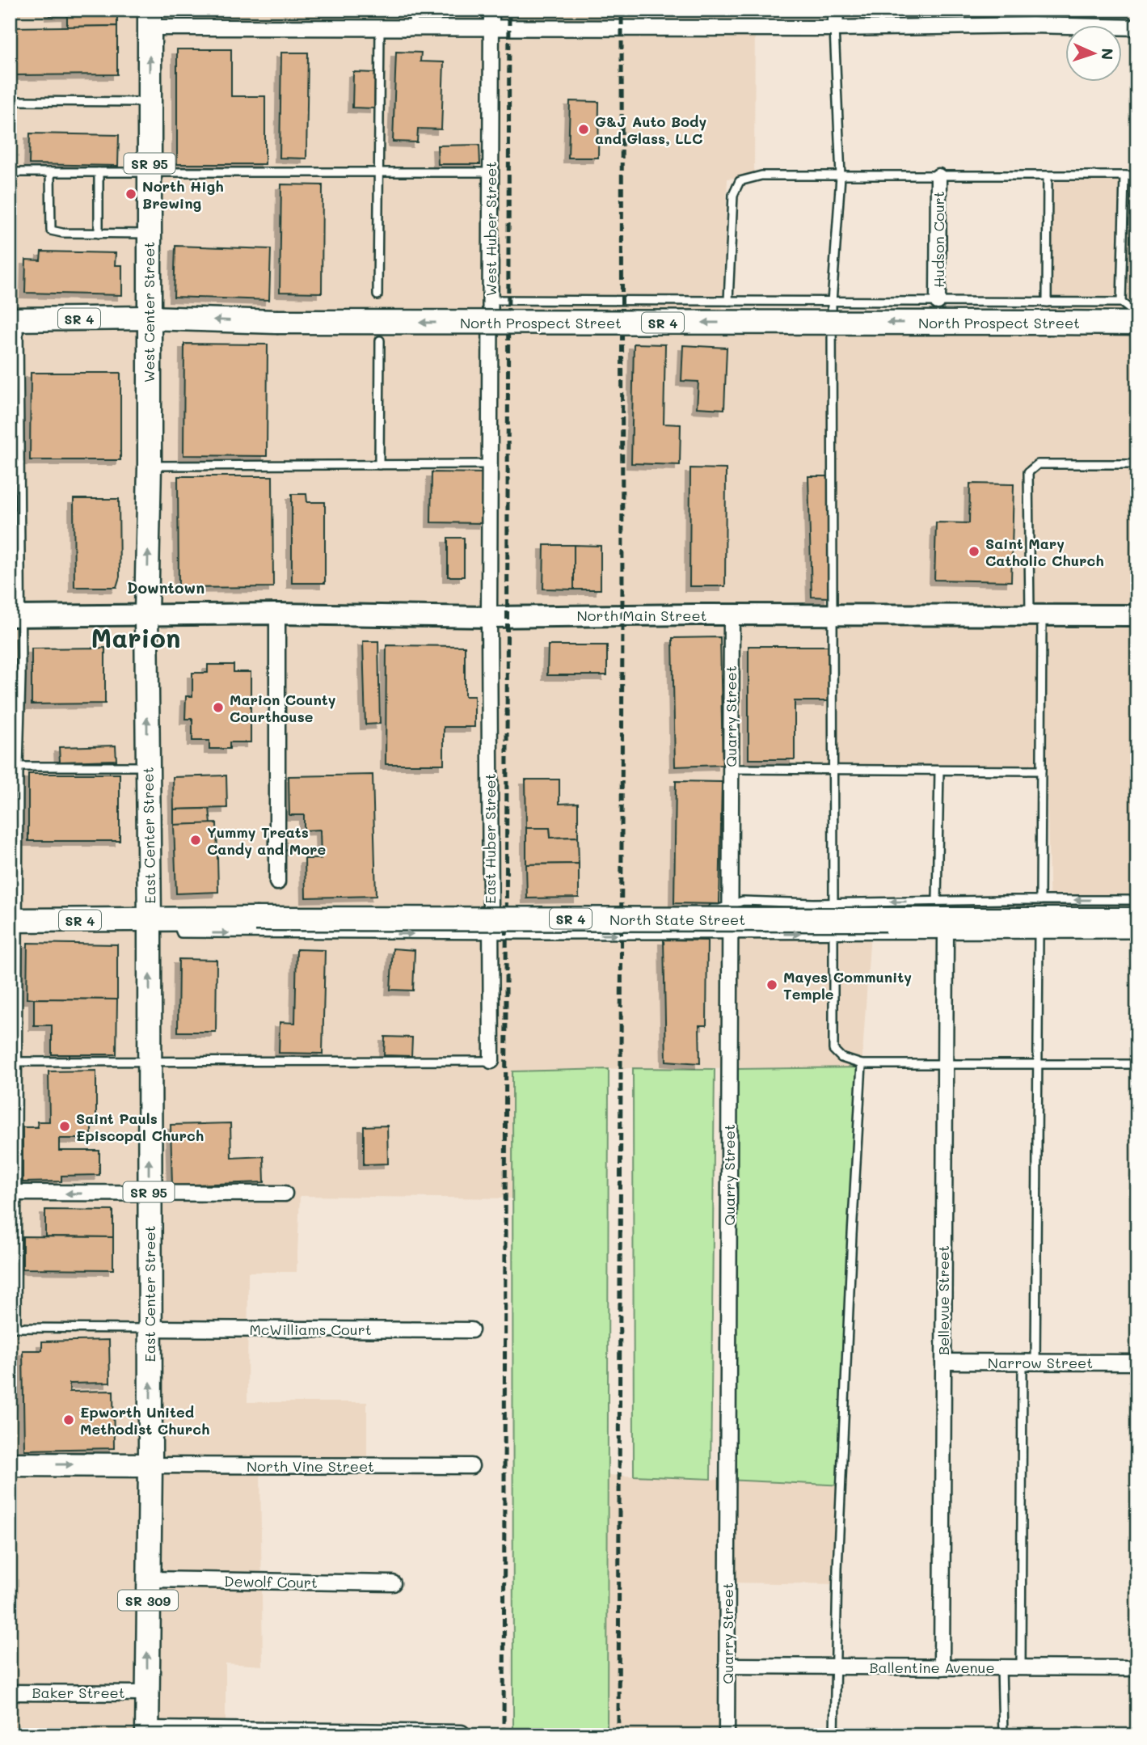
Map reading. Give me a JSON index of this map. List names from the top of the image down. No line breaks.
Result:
{"streets":{"main road":["SR 95","West Center Street","SR 4","North Prospect Street","East Center Street","North State Street","SR 309"],"street":["West Huber Street","Hudson Court","North Main Street","Quarry Street","East Huber Street","Bellevue Street","McWilliams Court","Narrow Street","North Vine Street","Dewolf Court","Ballentine Avenue","Baker Street"]},"crossings":[["West Huber Street","North Main Street"],["West Huber Street","East Huber Street"],["West Center Street","SR 4"],["West Center Street","North Prospect Street"],["West Center Street","North Main Street"],["West Center Street","East Center Street"],["SR 4","North Prospect Street"],["SR 4","East Center Street"],["SR 4","North State Street"],["North Main Street","Quarry Street"],["North Main Street","East Center Street"],["North Main Street","East Huber Street"],["Quarry Street","Ballentine Avenue"],["East Center Street","North State Street"],["East Center Street","McWilliams Court"],["East Center Street","North Vine Street"],["East Center Street","Dewolf Court"],["East Center Street","Baker Street"],["Bellevue Street","Narrow Street"],["Bellevue Street","Ballentine Avenue"]],"one_way":["West Center Street","North Prospect Street","East Center Street"],"districts":["Downtown","Marion"],"places":["G&J Auto Body and Glass, LLC","North High Brewing","Saint Mary Catholic Church","Marion County Courthouse","Yummy Treats Candy and More","Mayes Community Temple","Saint Pauls Episcopal Church","Epworth United Methodist Church"],"north":"right"}
